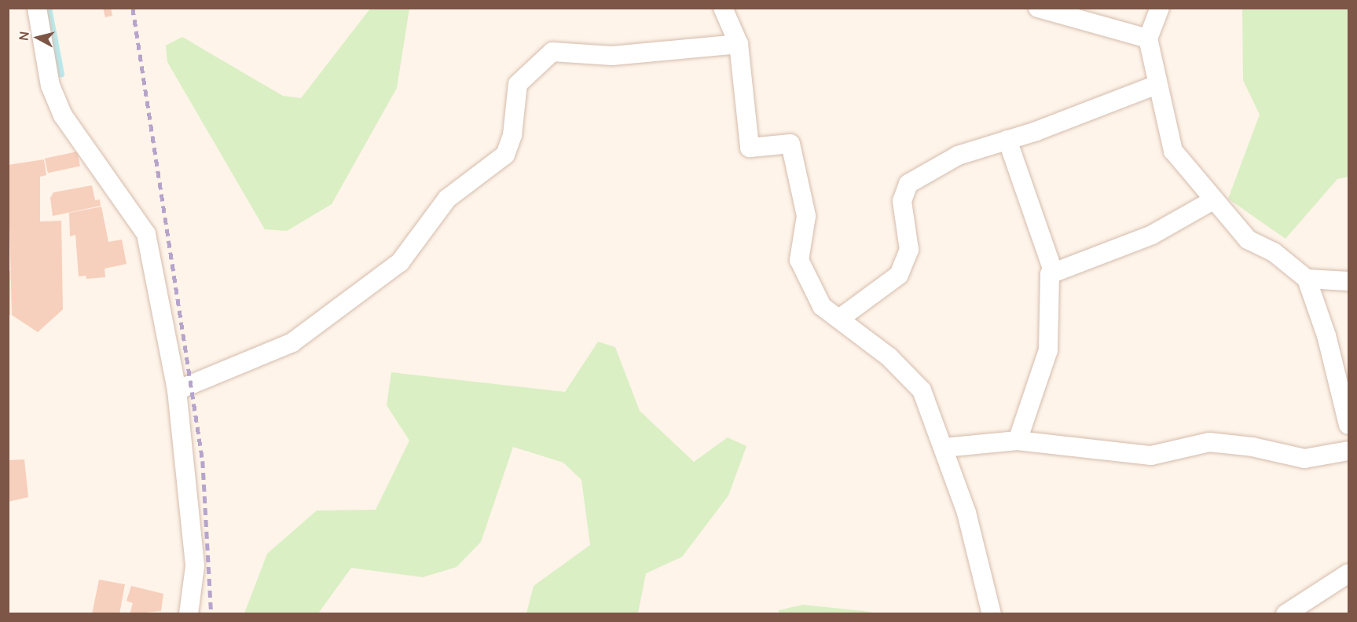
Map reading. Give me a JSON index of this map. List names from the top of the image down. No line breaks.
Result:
{"north":"left"}
